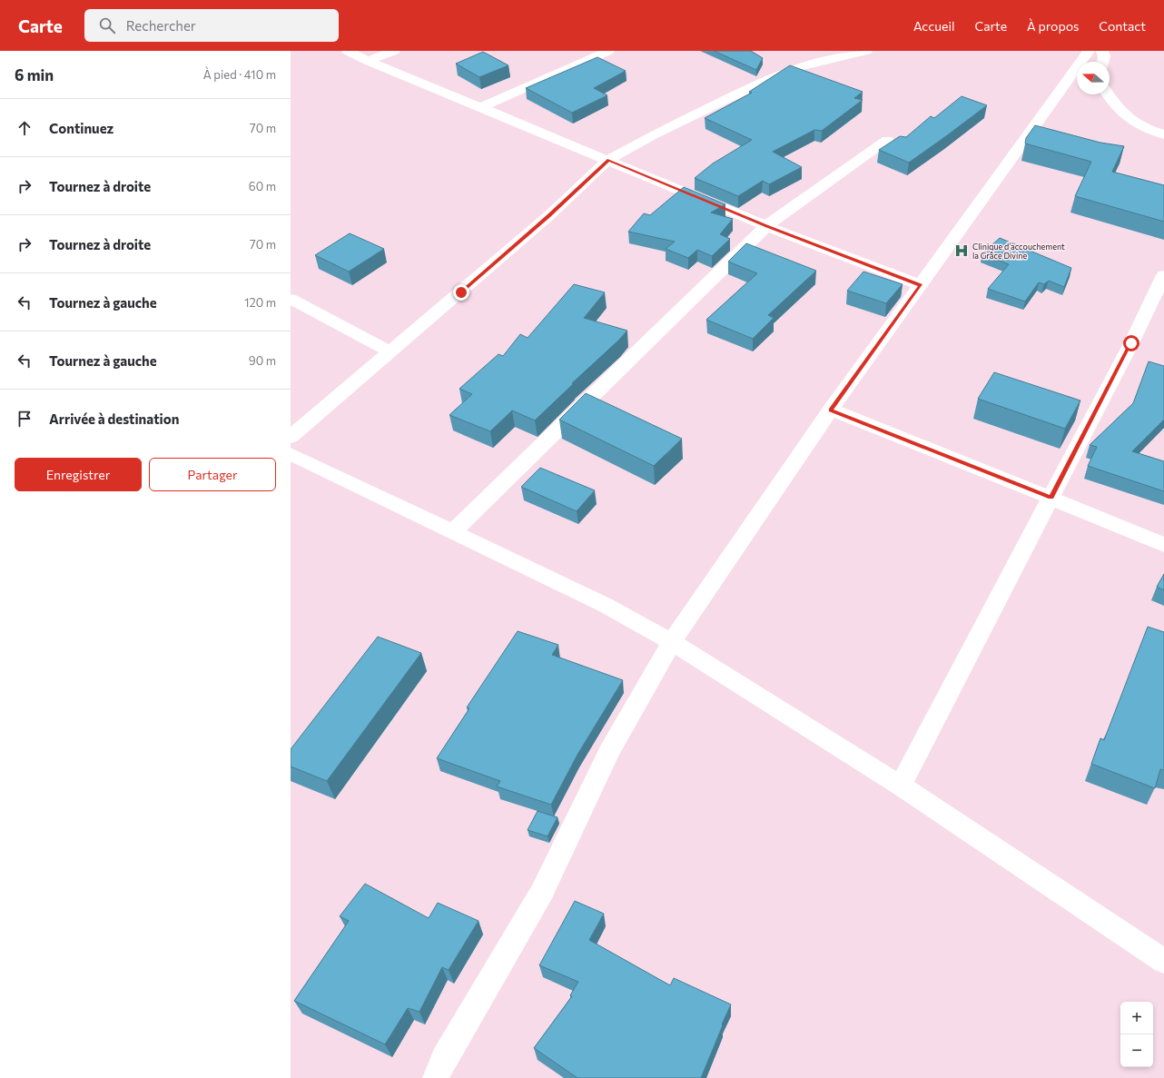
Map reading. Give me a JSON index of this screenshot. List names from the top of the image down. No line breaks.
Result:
{"places":{"hospital":["Clinique d’accouchement la Grâce Divine"]},"north":"left","page":{"header":"Carte","search":"Rechercher","nav":["Accueil","Carte","À propos","Contact"],"heading":["6 min","À pied · 410 m"],"list":[["Continuez","70 m"],["Tournez à droite","60 m"],["Tournez à droite","70 m"],["Tournez à gauche","120 m"],["Tournez à gauche","90 m"],"Arrivée à destination"],"buttons":["Enregistrer","Partager"],"map_buttons":["+","−"]}}
